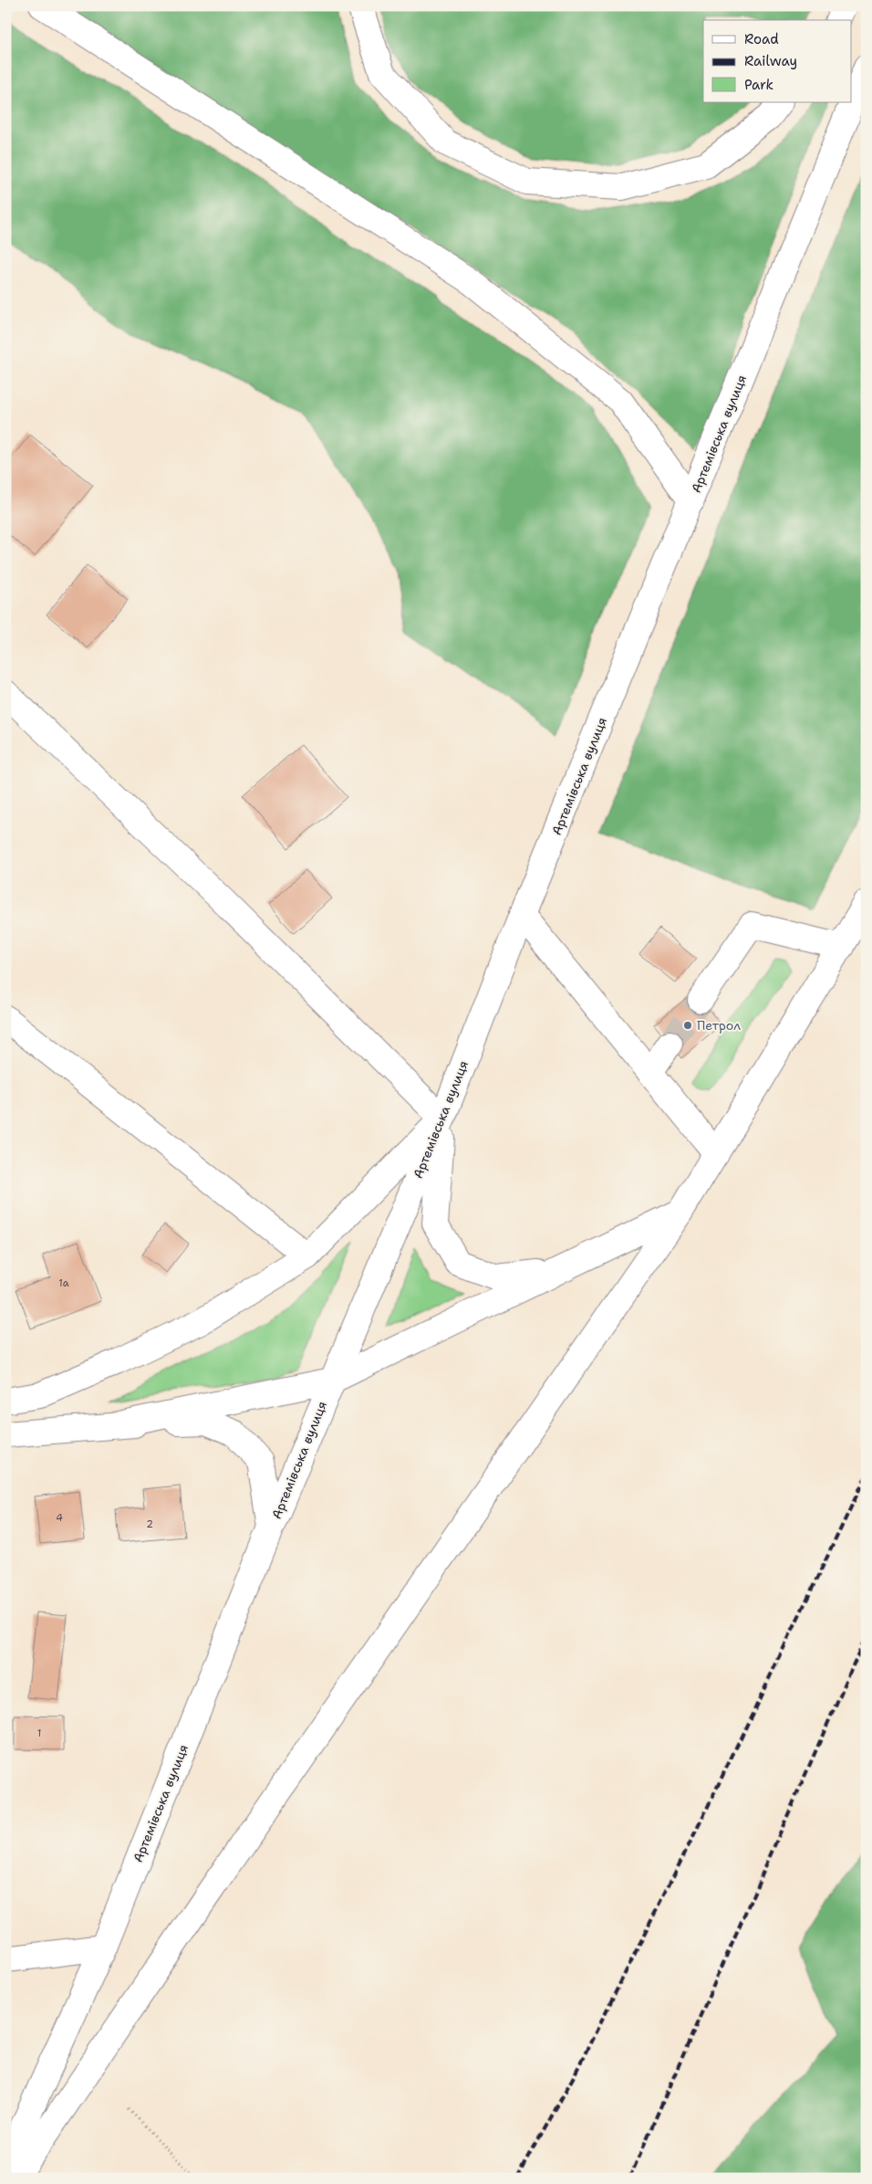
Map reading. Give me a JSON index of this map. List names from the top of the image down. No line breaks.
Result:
{"streets":{"main road":["Артемівська вулиця"]},"places":["Петрол"],"house_numbers":["1а","4","2","1"],"legend":["Road","Railway","Park"]}
